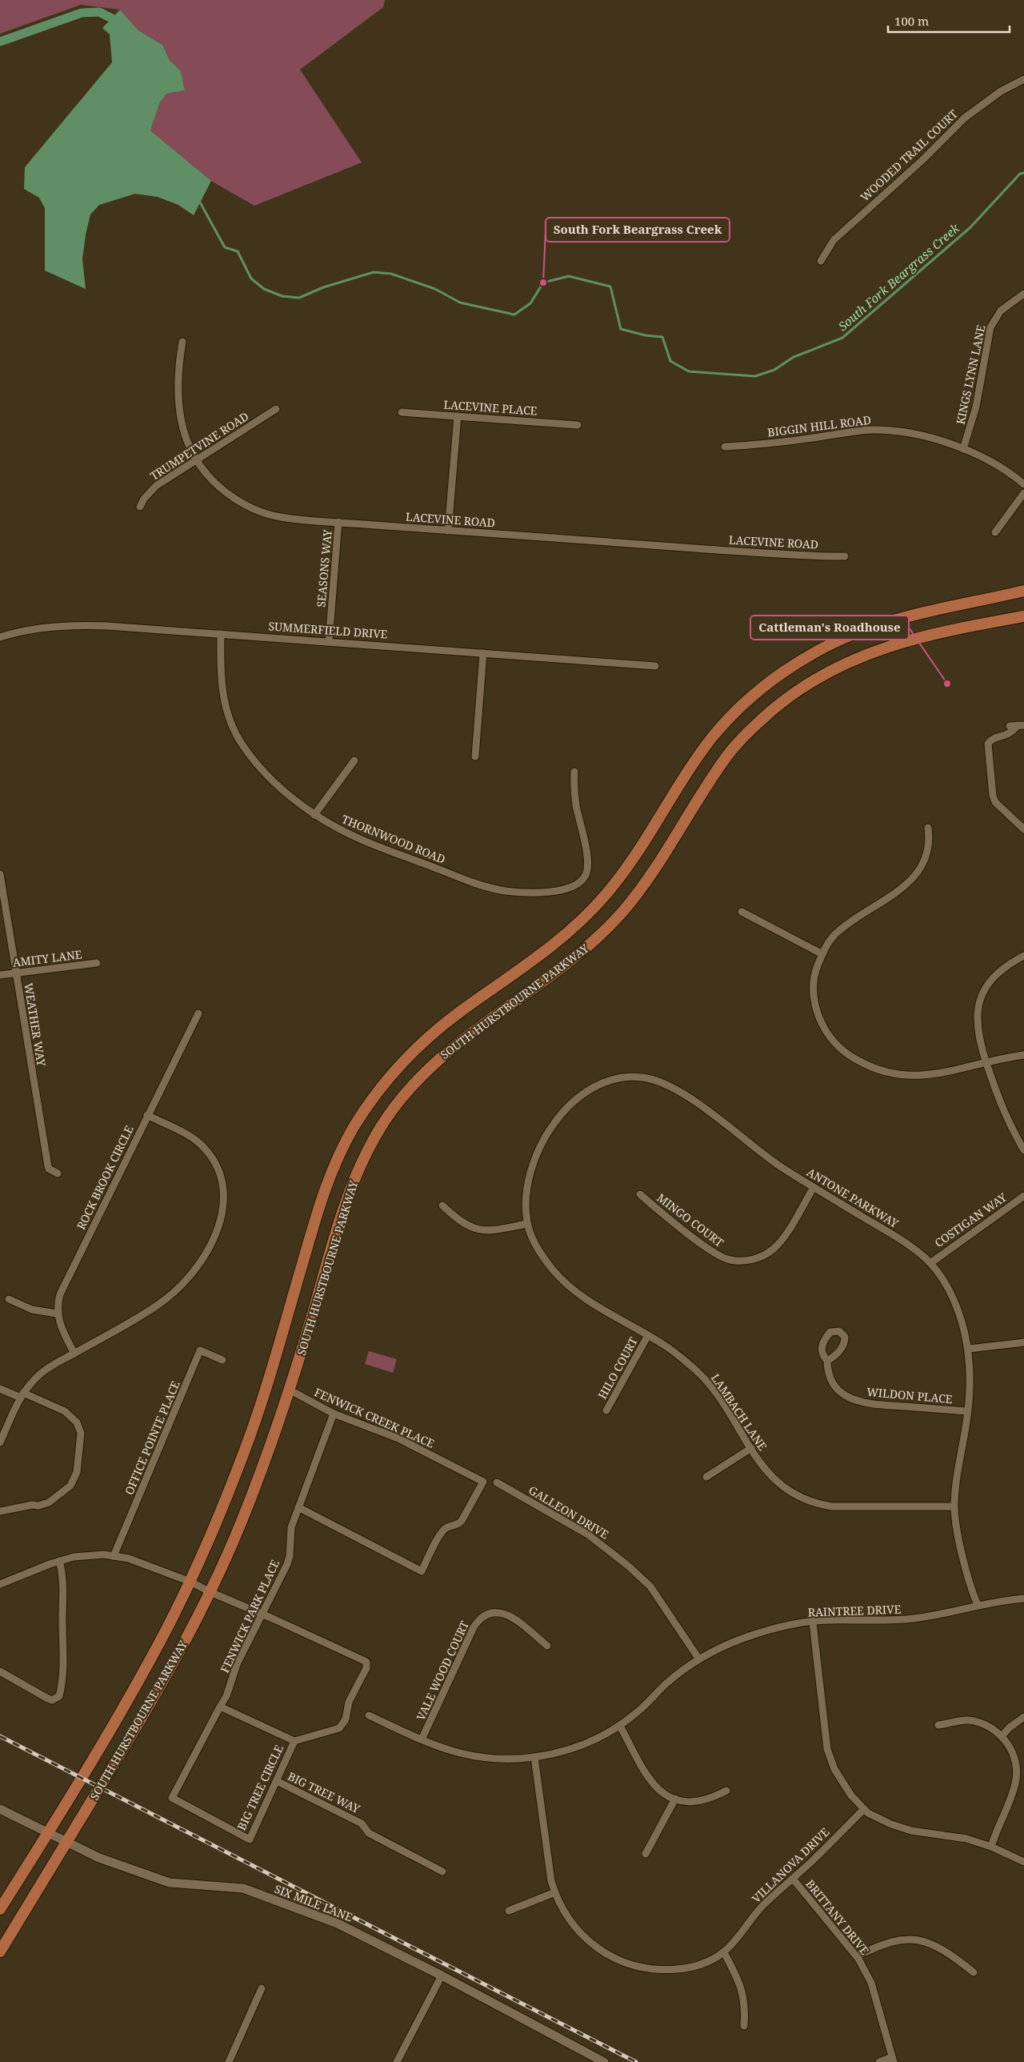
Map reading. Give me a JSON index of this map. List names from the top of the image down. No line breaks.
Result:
{"streets":{"main road":["SOUTH HURSTBOURNE PARKWAY"],"street":["WOODED TRAIL COURT","KINGS LYNN LANE","LACEVINE PLACE","BIGGIN HILL ROAD","TRUMPETVINE ROAD","LACEVINE ROAD","SEASONS WAY","SUMMERFIELD DRIVE","THORNWOOD ROAD","AMITY LANE","WEATHER WAY","ROCK BROOK CIRCLE","ANTONE PARKWAY","MINGO COURT","COSTIGAN WAY","HILO COURT","WILDON PLACE","LAMBACH LANE","FENWICK CREEK PLACE","OFFICE POINTE PLACE","GALLEON DRIVE","RAINTREE DRIVE","FENWICK PARK PLACE","VALE WOOD COURT","BIG TREE CIRCLE","BIG TREE WAY","VILLANOVA DRIVE","SIX MILE LANE","BRITTANY DRIVE"]},"crossings":[["KINGS LYNN LANE","BIGGIN HILL ROAD"],["TRUMPETVINE ROAD","LACEVINE ROAD"],["LACEVINE ROAD","SEASONS WAY"],["SEASONS WAY","SUMMERFIELD DRIVE"],["SUMMERFIELD DRIVE","THORNWOOD ROAD"],["AMITY LANE","WEATHER WAY"],["SOUTH HURSTBOURNE PARKWAY","FENWICK CREEK PLACE"],["SOUTH HURSTBOURNE PARKWAY","SIX MILE LANE"],["ANTONE PARKWAY","MINGO COURT"],["ANTONE PARKWAY","COSTIGAN WAY"],["ANTONE PARKWAY","WILDON PLACE"],["ANTONE PARKWAY","LAMBACH LANE"],["ANTONE PARKWAY","RAINTREE DRIVE"],["HILO COURT","LAMBACH LANE"],["FENWICK CREEK PLACE","FENWICK PARK PLACE"],["GALLEON DRIVE","RAINTREE DRIVE"],["RAINTREE DRIVE","VALE WOOD COURT"],["RAINTREE DRIVE","VILLANOVA DRIVE"],["FENWICK PARK PLACE","BIG TREE CIRCLE"],["BIG TREE CIRCLE","BIG TREE WAY"],["VILLANOVA DRIVE","BRITTANY DRIVE"]],"water":["South Fork Beargrass Creek"],"places":["South Fork Beargrass Creek","Cattleman's Roadhouse"],"scale_bar":"100 m"}
